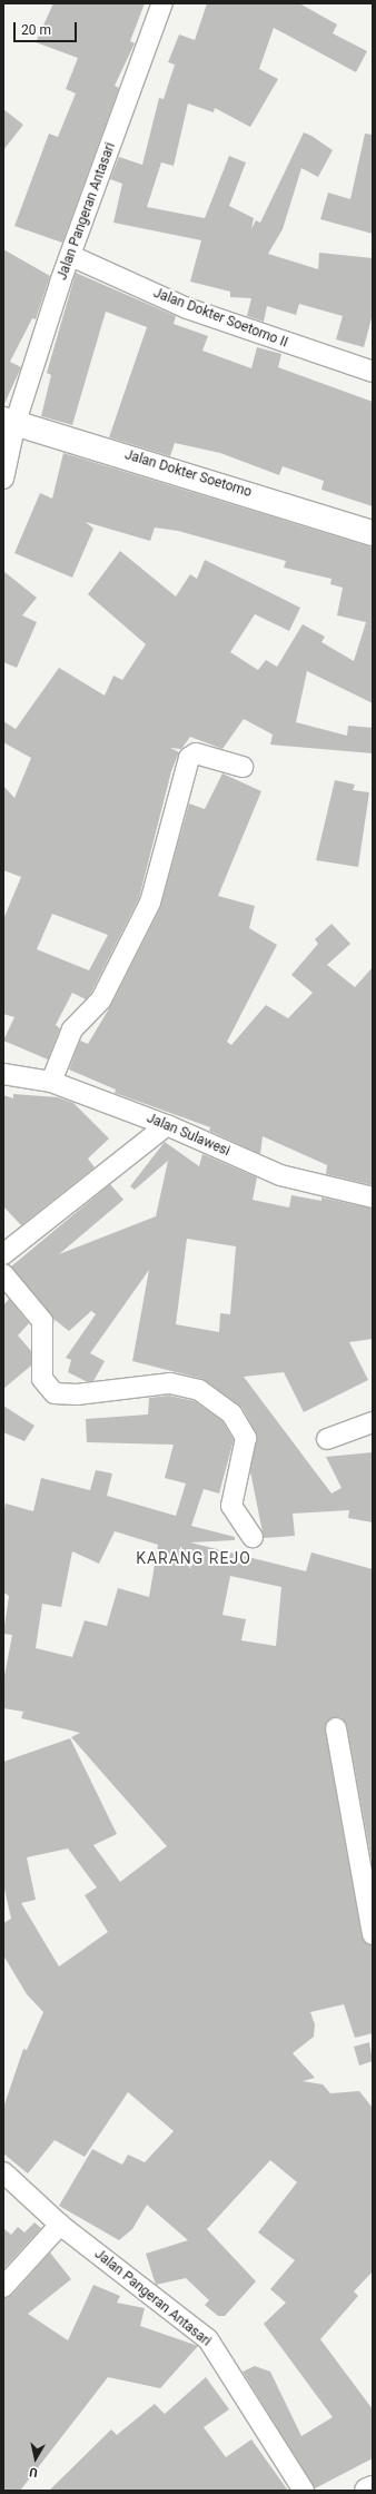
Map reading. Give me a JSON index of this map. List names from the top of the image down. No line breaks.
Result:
{"streets":{"main road":["Jalan Dokter Soetomo"],"street":["Jalan Pangeran Antasari","Jalan Dokter Soetomo II","Jalan Sulawesi"]},"crossings":[["Jalan Pangeran Antasari","Jalan Dokter Soetomo II"],["Jalan Pangeran Antasari","Jalan Dokter Soetomo"]],"districts":["KARANG REJO"],"scale_bar":"20 m","north":"bottom"}
